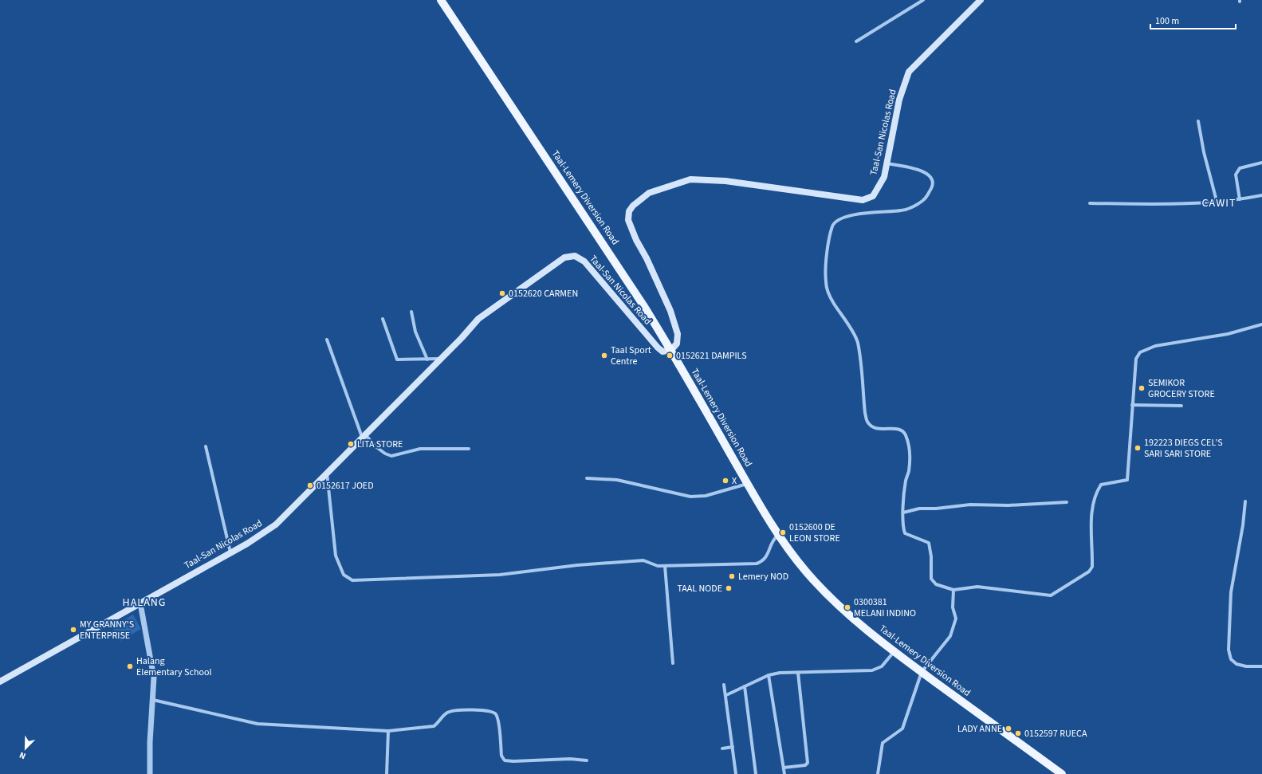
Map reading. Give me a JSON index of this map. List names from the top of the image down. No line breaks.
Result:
{"streets":{"main road":["Taal-San Nicolas Road","Taal-Lemery Diversion Road"]},"crossings":[["Taal-San Nicolas Road","Taal-Lemery Diversion Road"]],"districts":["CAWIT","HALANG"],"places":["0152620 CARMEN","Taal Sport Centre","0152621 DAMPILS","SEMIKOR GROCERY STORE","LITA STORE","192223 DIEGS CEL’S SARI SARI STORE","X","0152617 JOED","0152600 DE LEON STORE","Lemery NOD","TAAL NODE","0300381 MELANI INDINO","MY GRANNY'S ENTERPRISE","Halang Elementary School","LADY ANNE","0152597 RUECA"],"scale_bar":"100 m","north":"bottom left"}
